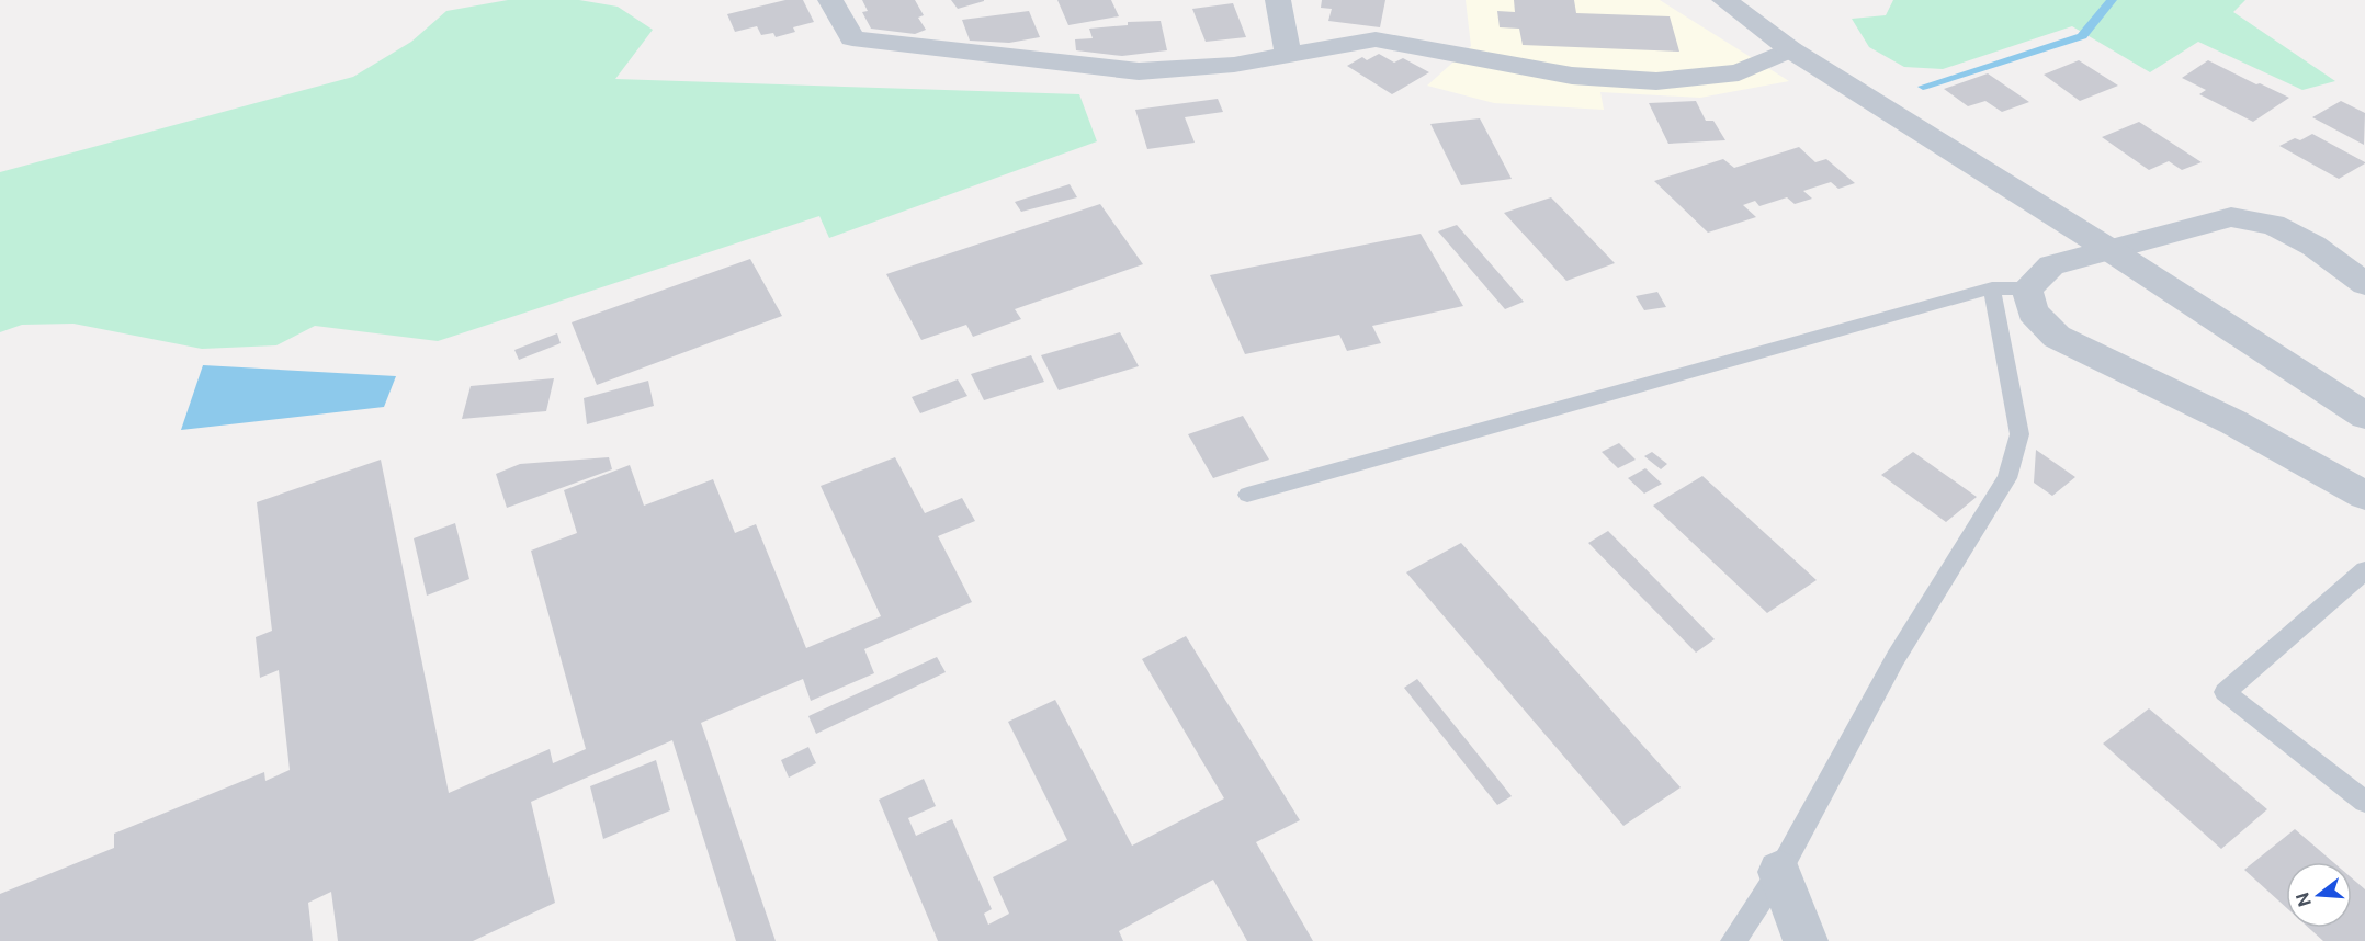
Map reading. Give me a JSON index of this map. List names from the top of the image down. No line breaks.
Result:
{"north":"left"}
